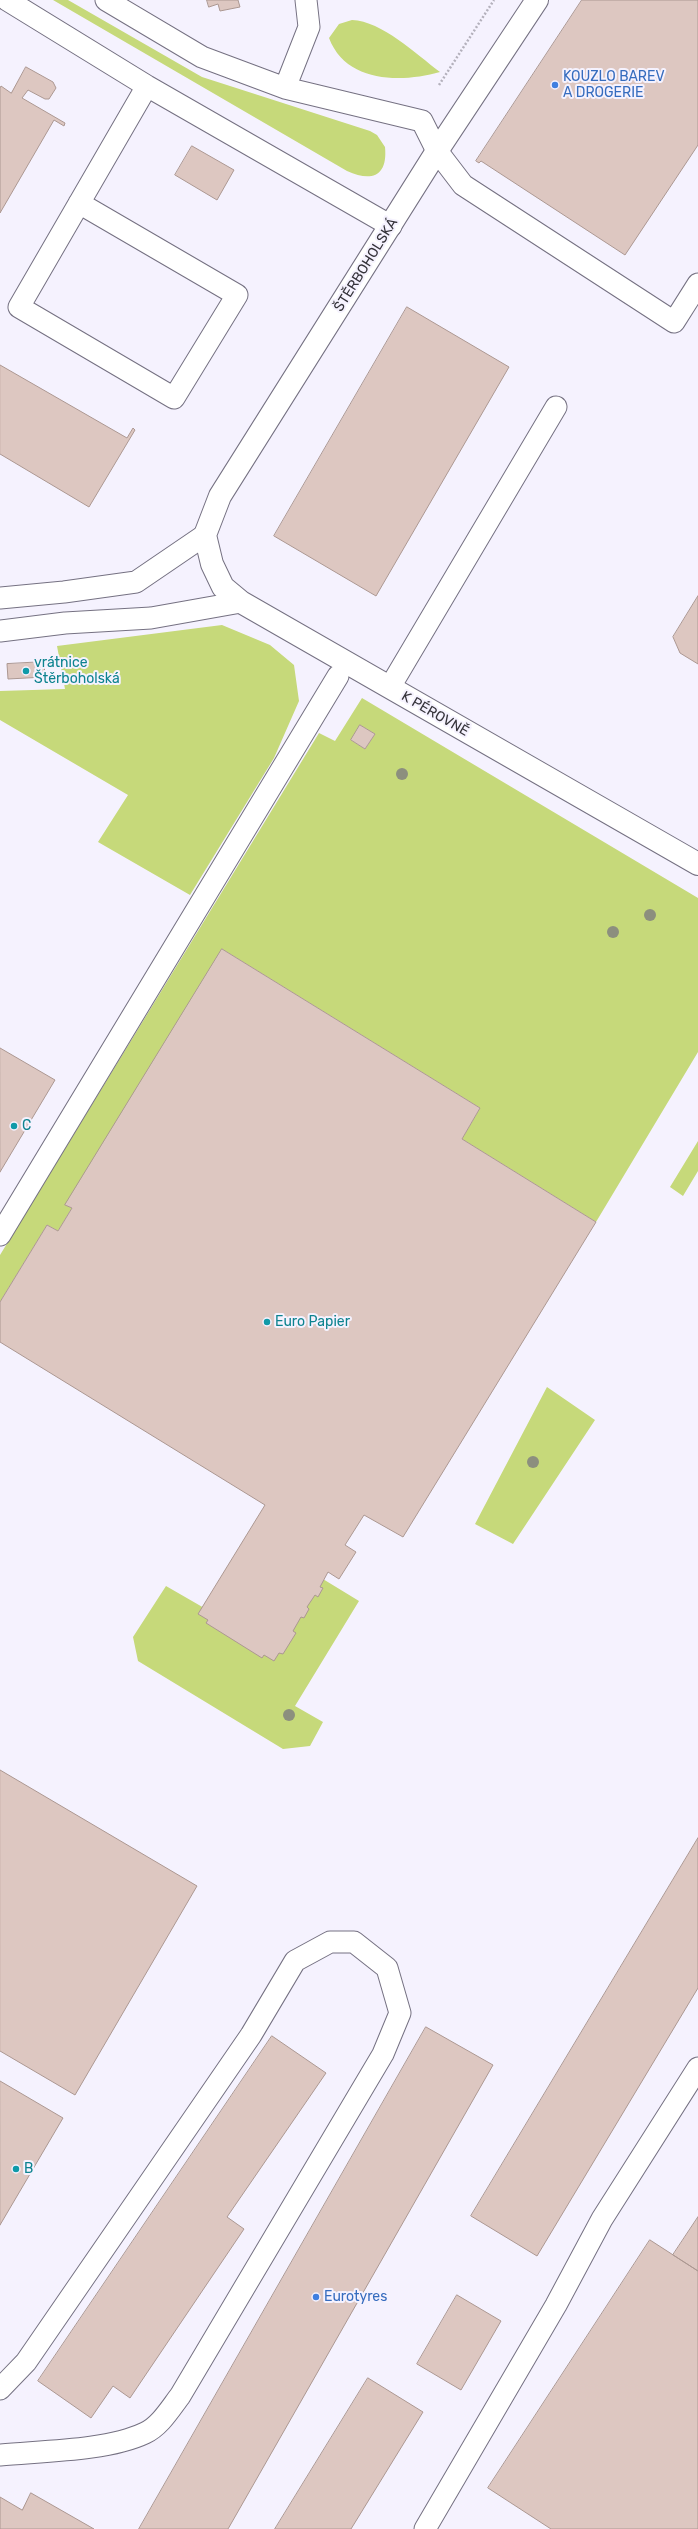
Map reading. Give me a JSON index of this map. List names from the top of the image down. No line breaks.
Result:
{"streets":{"street":["ŠTĚRBOHOLSKÁ","K PÉROVNĚ"]},"crossings":[["ŠTĚRBOHOLSKÁ","K PÉROVNĚ"]],"places":["KOUZLO BAREV A DROGERIE","vrátnice Štěrboholská","C","Euro Papier","B","Eurotyres"]}
